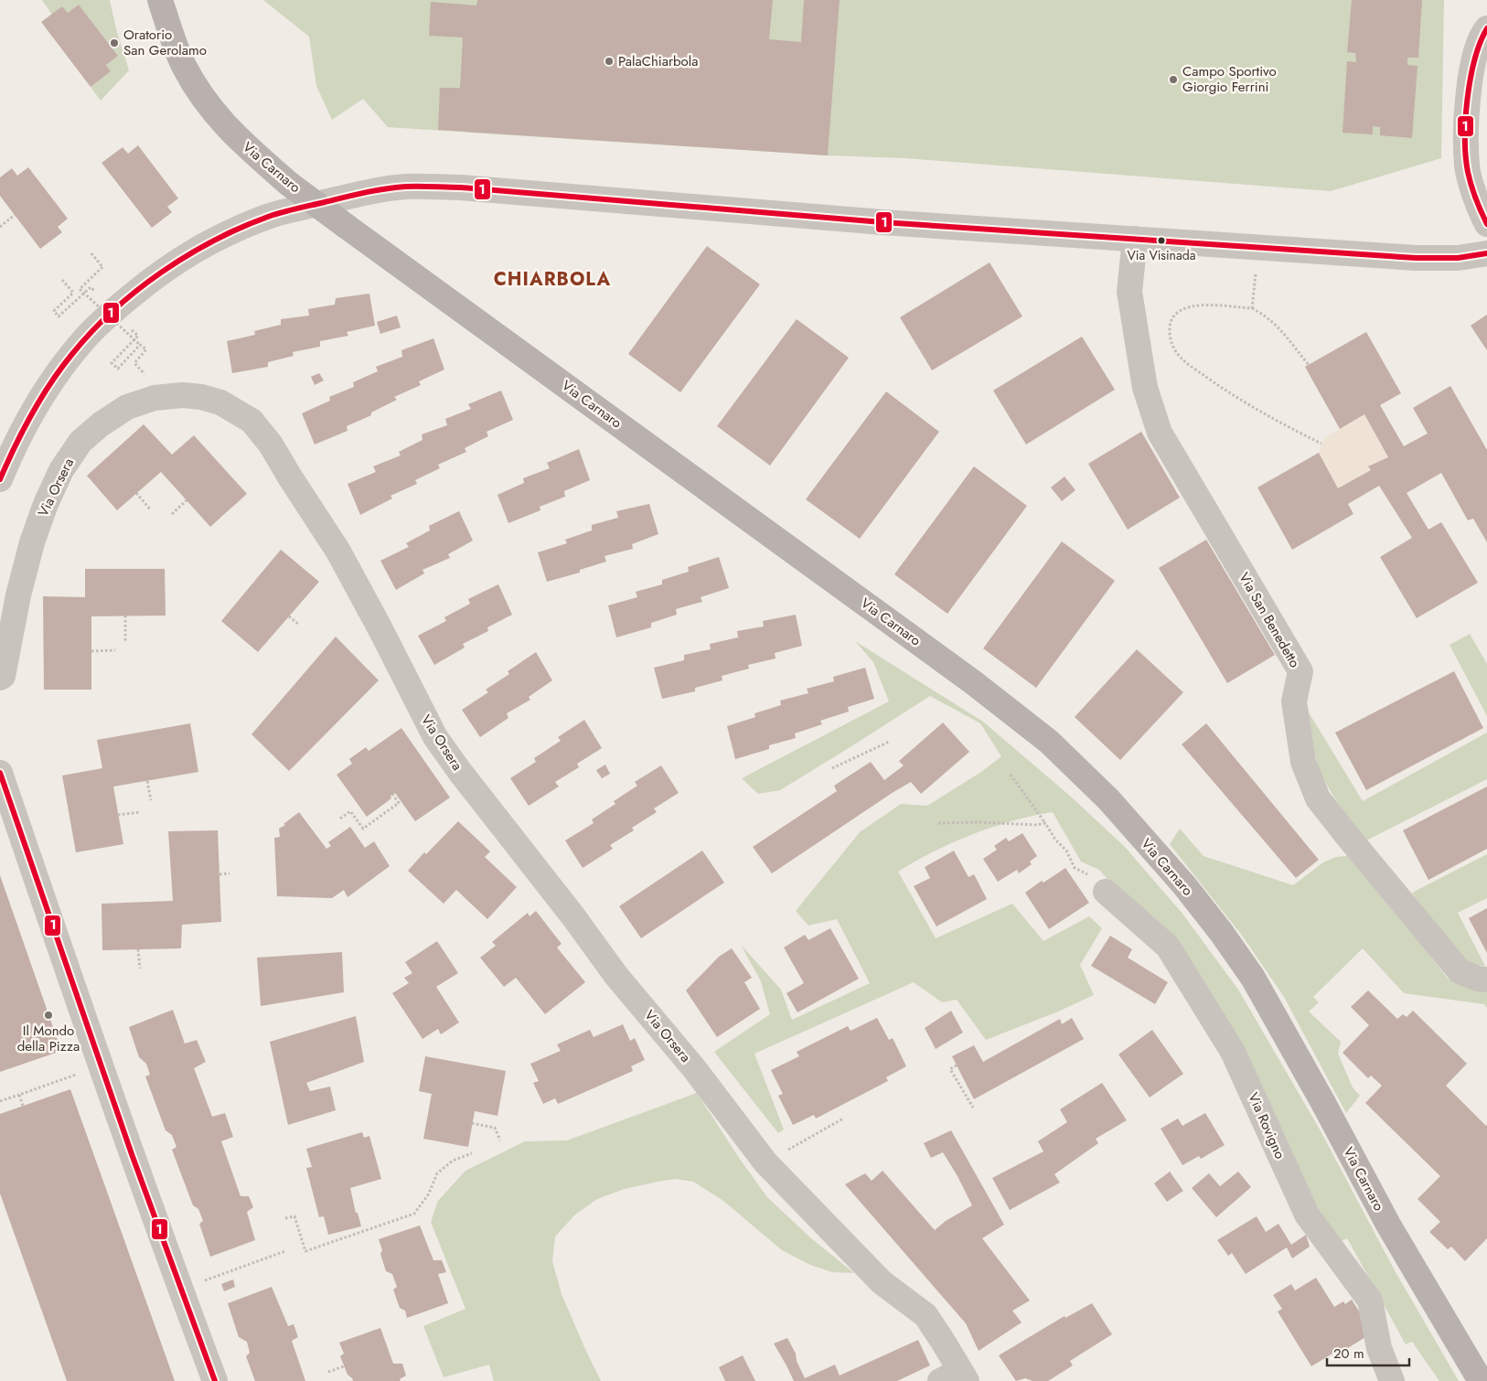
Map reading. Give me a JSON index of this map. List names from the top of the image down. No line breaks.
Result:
{"streets":{"main road":["Via Carnaro"],"street":["Via Orsera","Via San Benedetto","Via Rovigno"]},"districts":["CHIARBOLA"],"places":["Oratorio San Gerolamo","PalaChiarbola","Campo Sportivo Giorgio Ferrini","Via Visinada","Il Mondo della Pizza"],"lines":["transit line 1"],"scale_bar":"20 m"}
